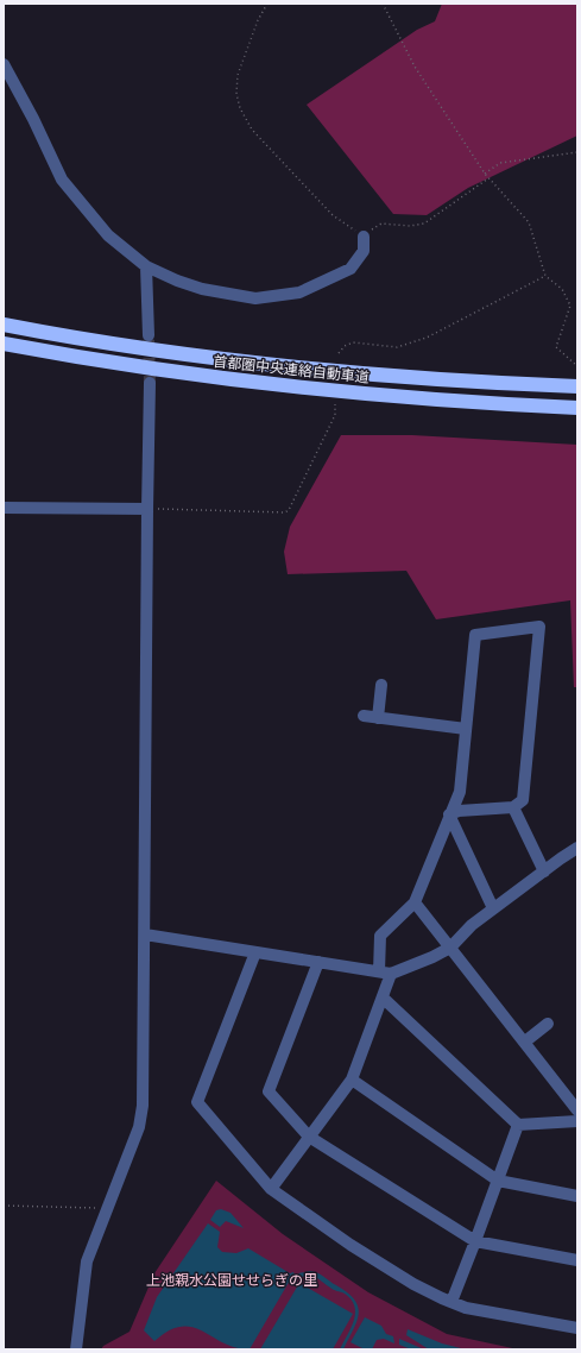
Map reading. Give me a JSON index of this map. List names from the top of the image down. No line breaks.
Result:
{"streets":{"highway":["首都圏中央連絡自動車道"]},"parks":["上池親水公園せせらぎの里"]}
